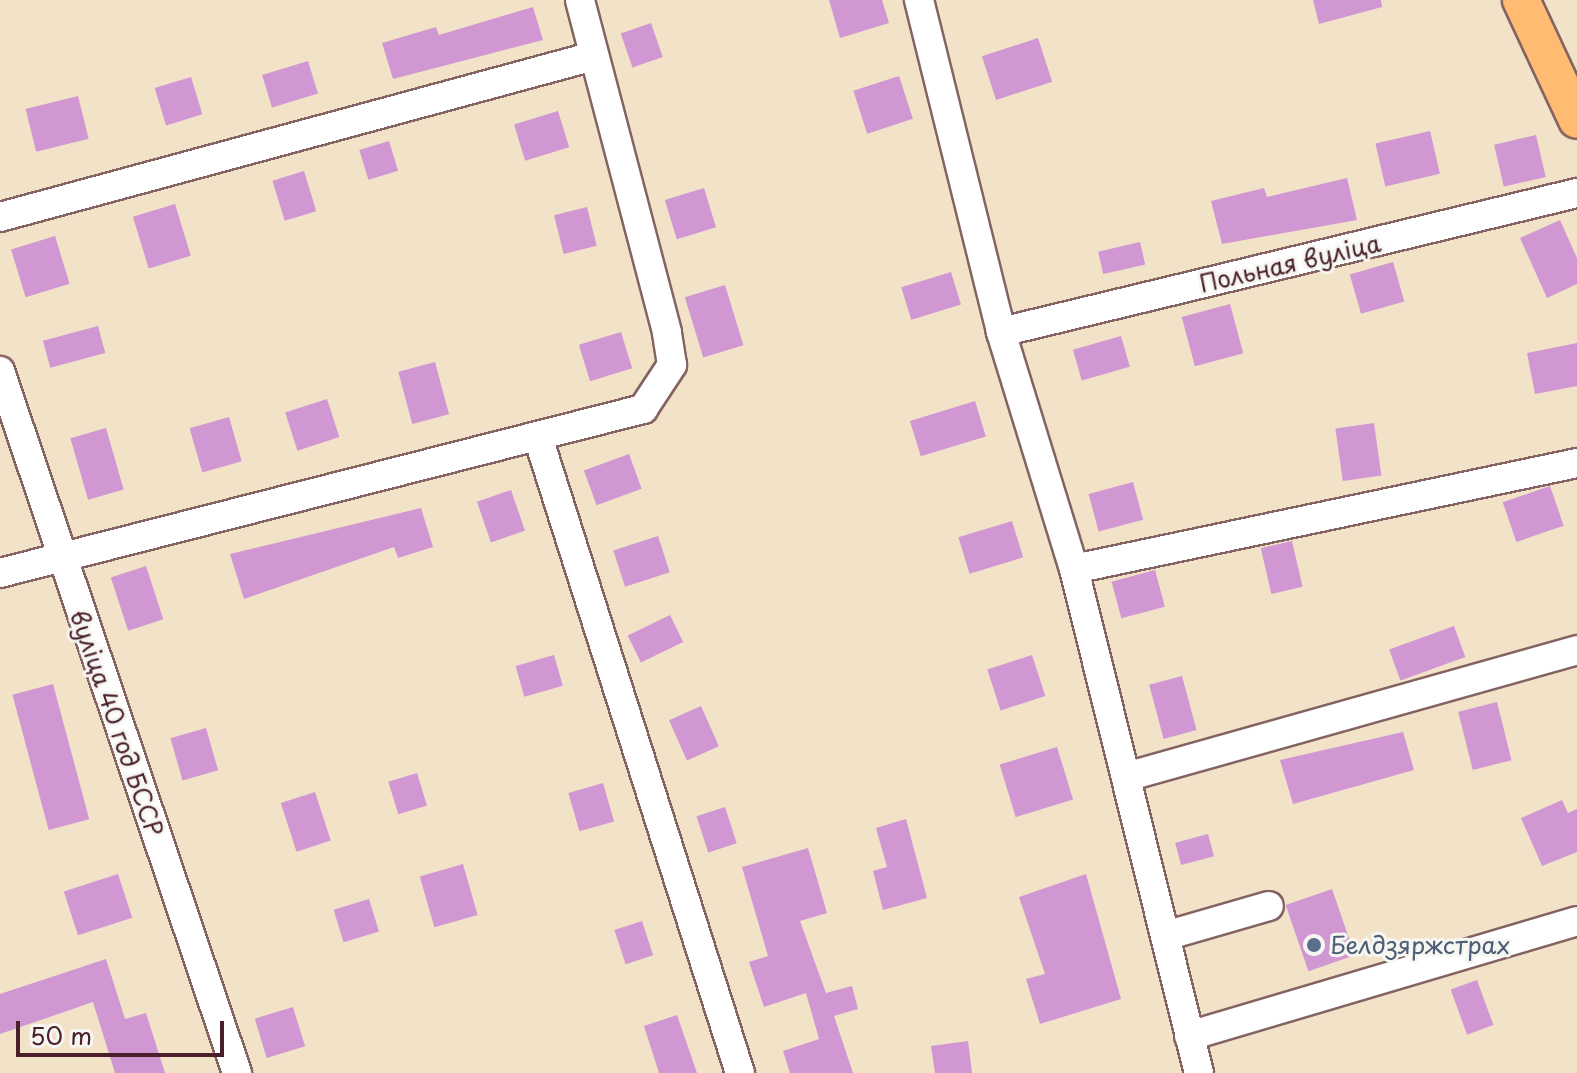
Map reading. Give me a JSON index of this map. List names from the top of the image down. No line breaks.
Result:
{"streets":{"street":["Польная вуліца","вуліца 40 год БССР"]},"places":["Белдзяржстрах"],"scale_bar":"50 m"}
